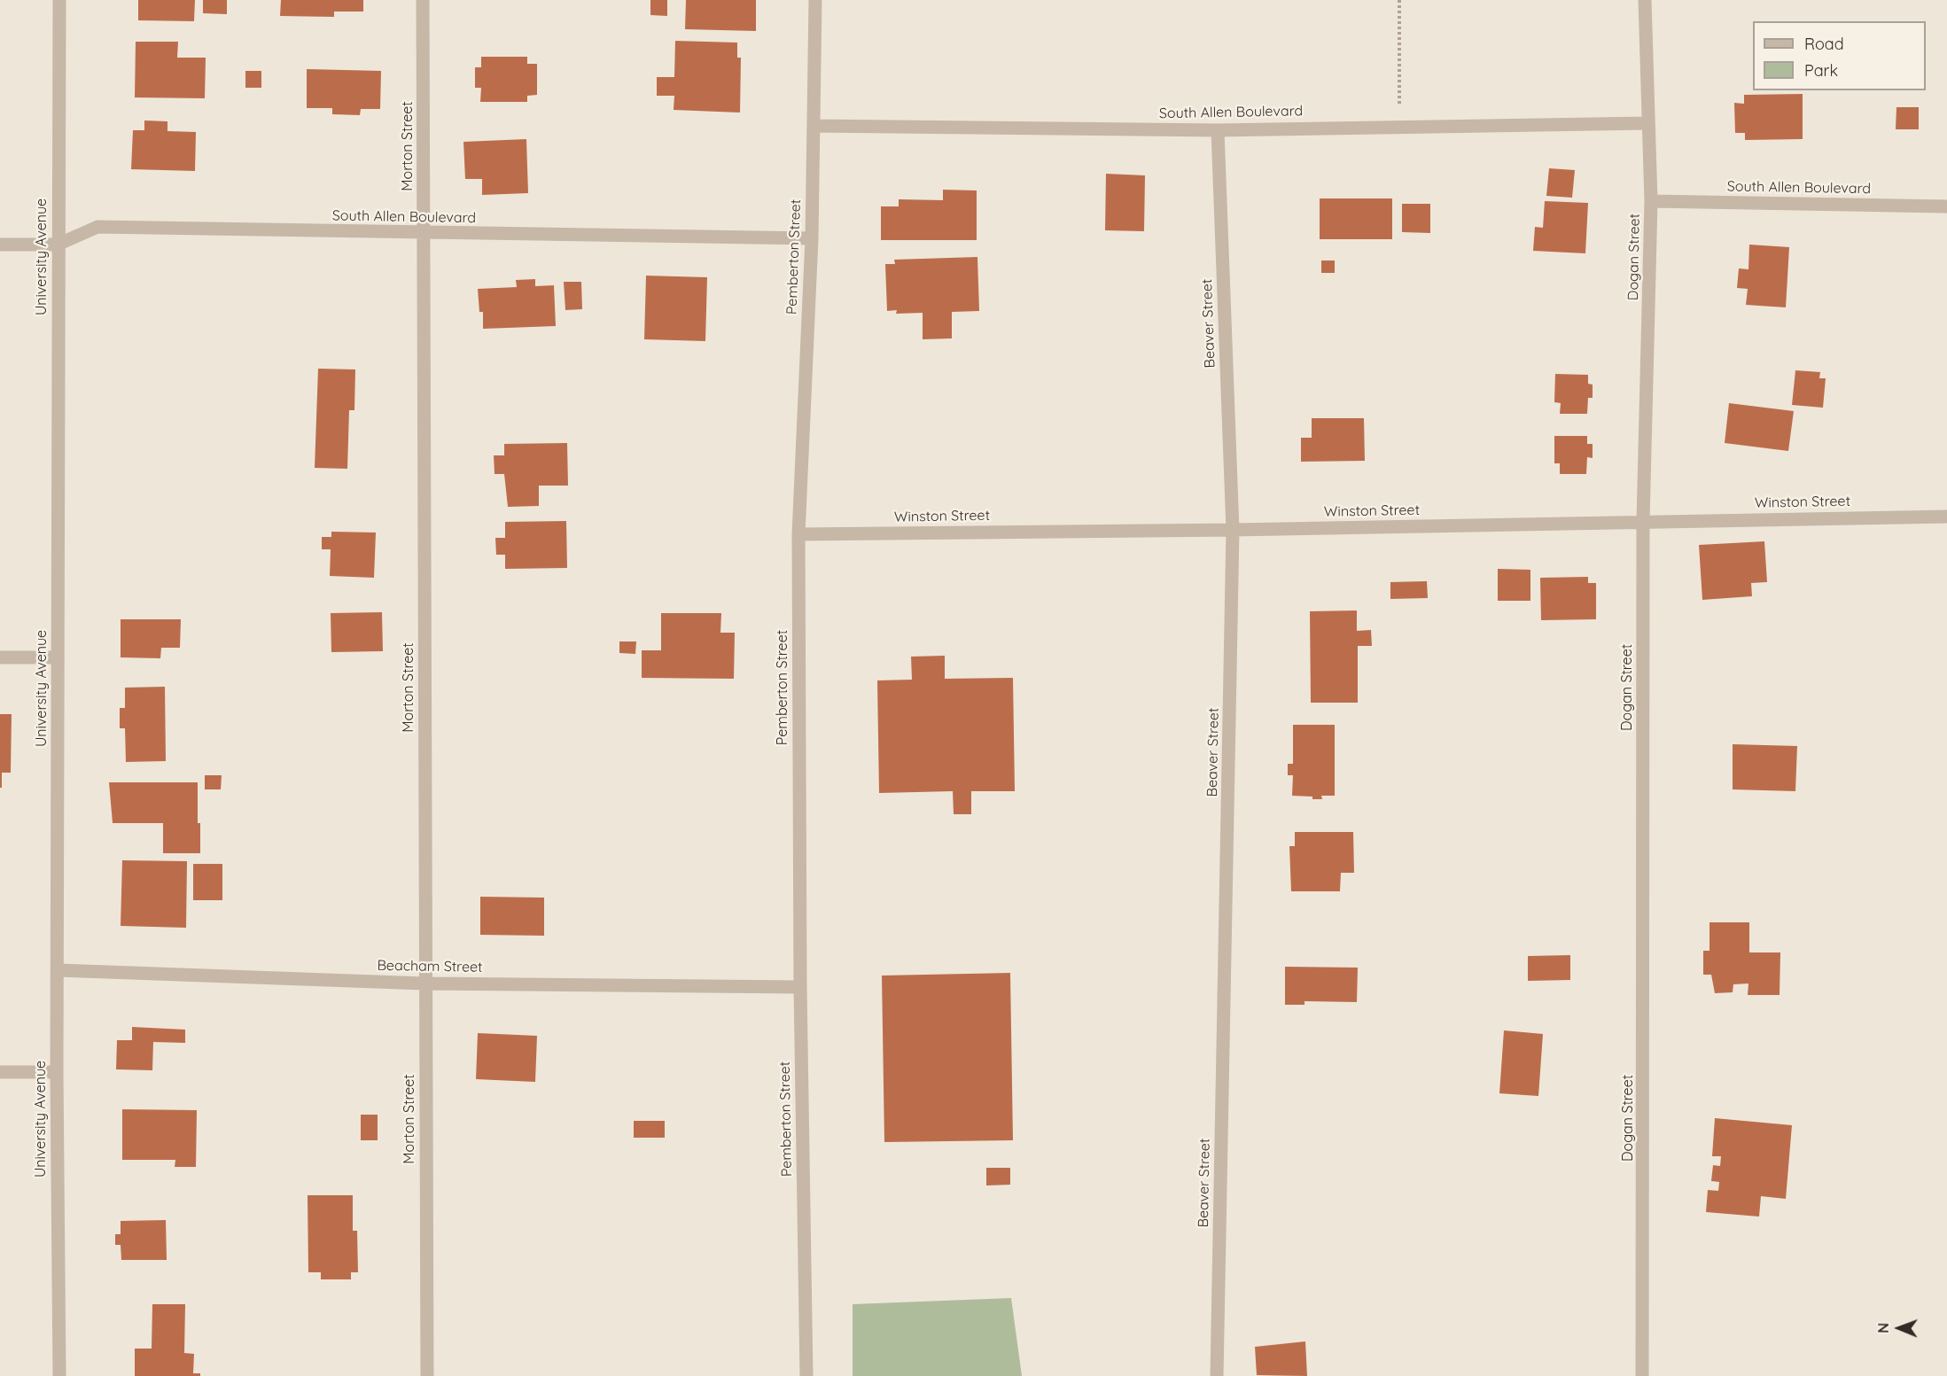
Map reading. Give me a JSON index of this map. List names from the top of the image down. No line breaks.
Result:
{"streets":{"street":["South Allen Boulevard","Morton Street","University Avenue","Pemberton Street","Dogan Street","Beaver Street","Winston Street","Beacham Street"]},"crossings":[["South Allen Boulevard","Morton Street"],["South Allen Boulevard","University Avenue"],["South Allen Boulevard","Pemberton Street"],["South Allen Boulevard","Dogan Street"],["South Allen Boulevard","Beaver Street"],["Morton Street","Beacham Street"],["University Avenue","Beacham Street"],["Pemberton Street","Winston Street"],["Pemberton Street","Beacham Street"],["Dogan Street","Winston Street"],["Beaver Street","Winston Street"]],"legend":["Road","Park"],"north":"left"}
